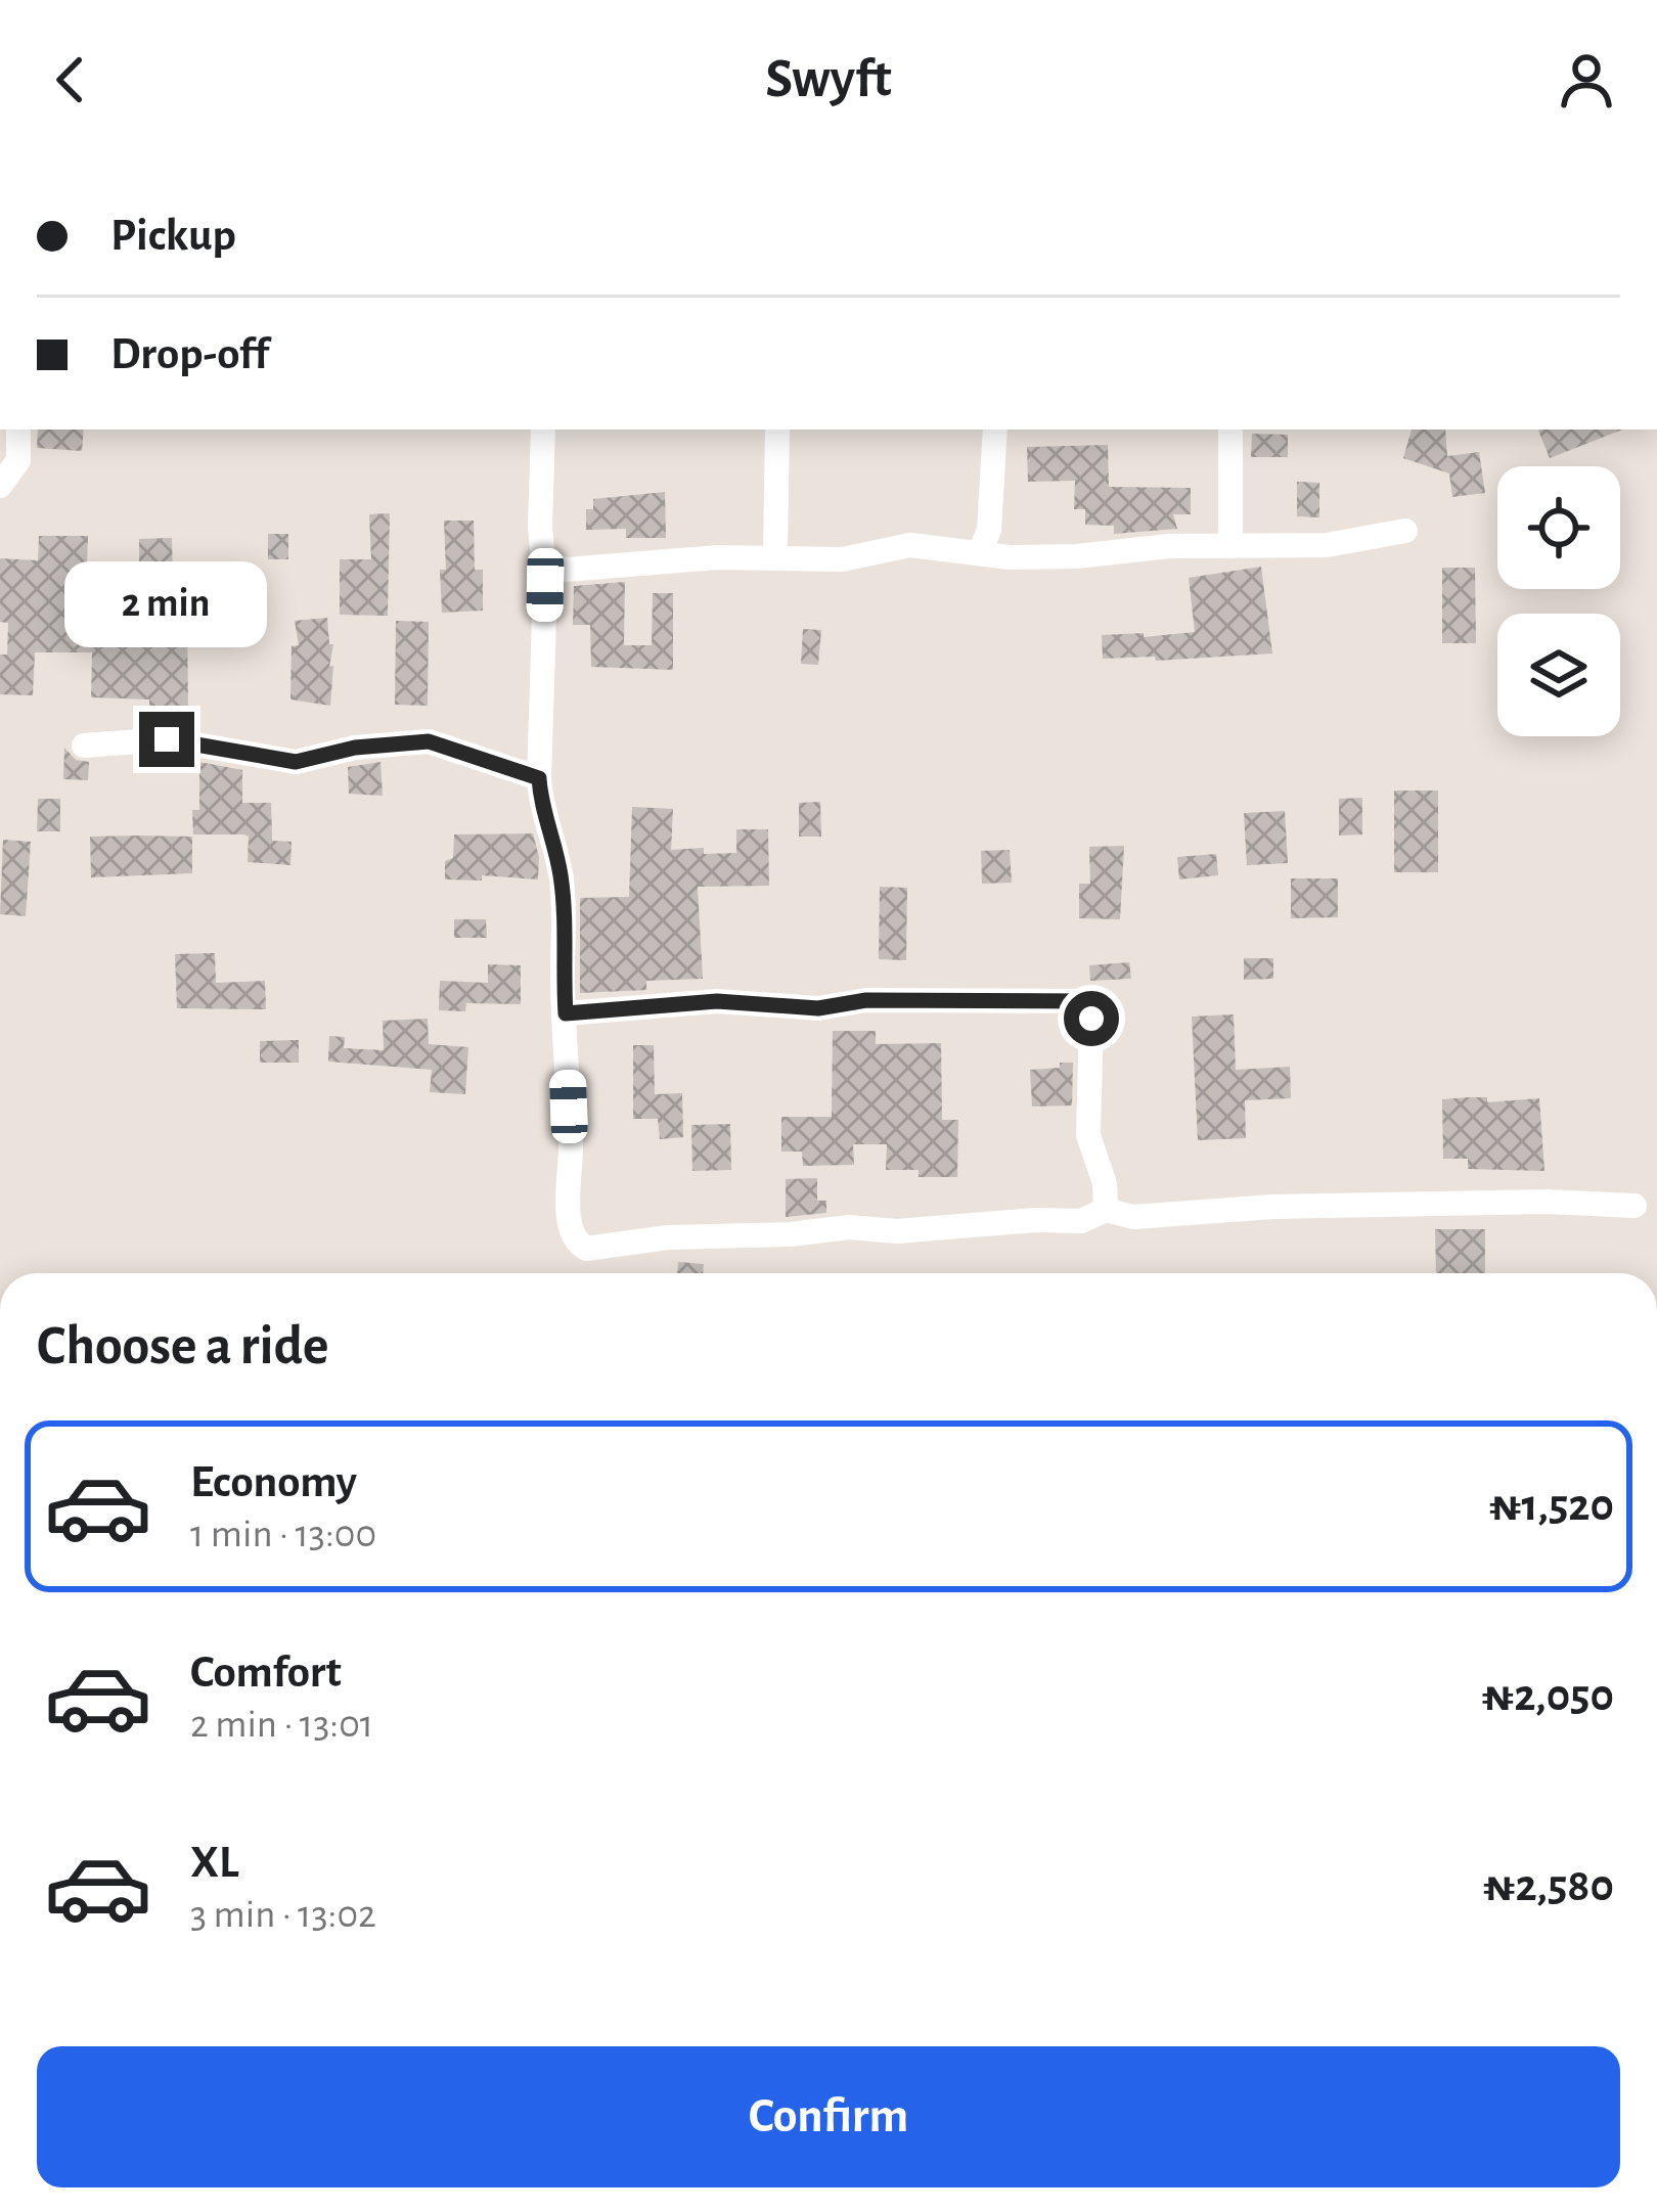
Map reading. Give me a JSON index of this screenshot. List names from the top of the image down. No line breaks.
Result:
{"page":{"header":"Swyft","banner":["Pickup","Drop-off"],"bubble":"2 min","heading":"Choose a ride","list":[{"name":"Economy","note":"1 min · 13:00","value":"₦1,520"},{"name":"Comfort","note":"2 min · 13:01","value":"₦2,050"},{"name":"XL","note":"3 min · 13:02","value":"₦2,580"}],"buttons":"Confirm"}}
